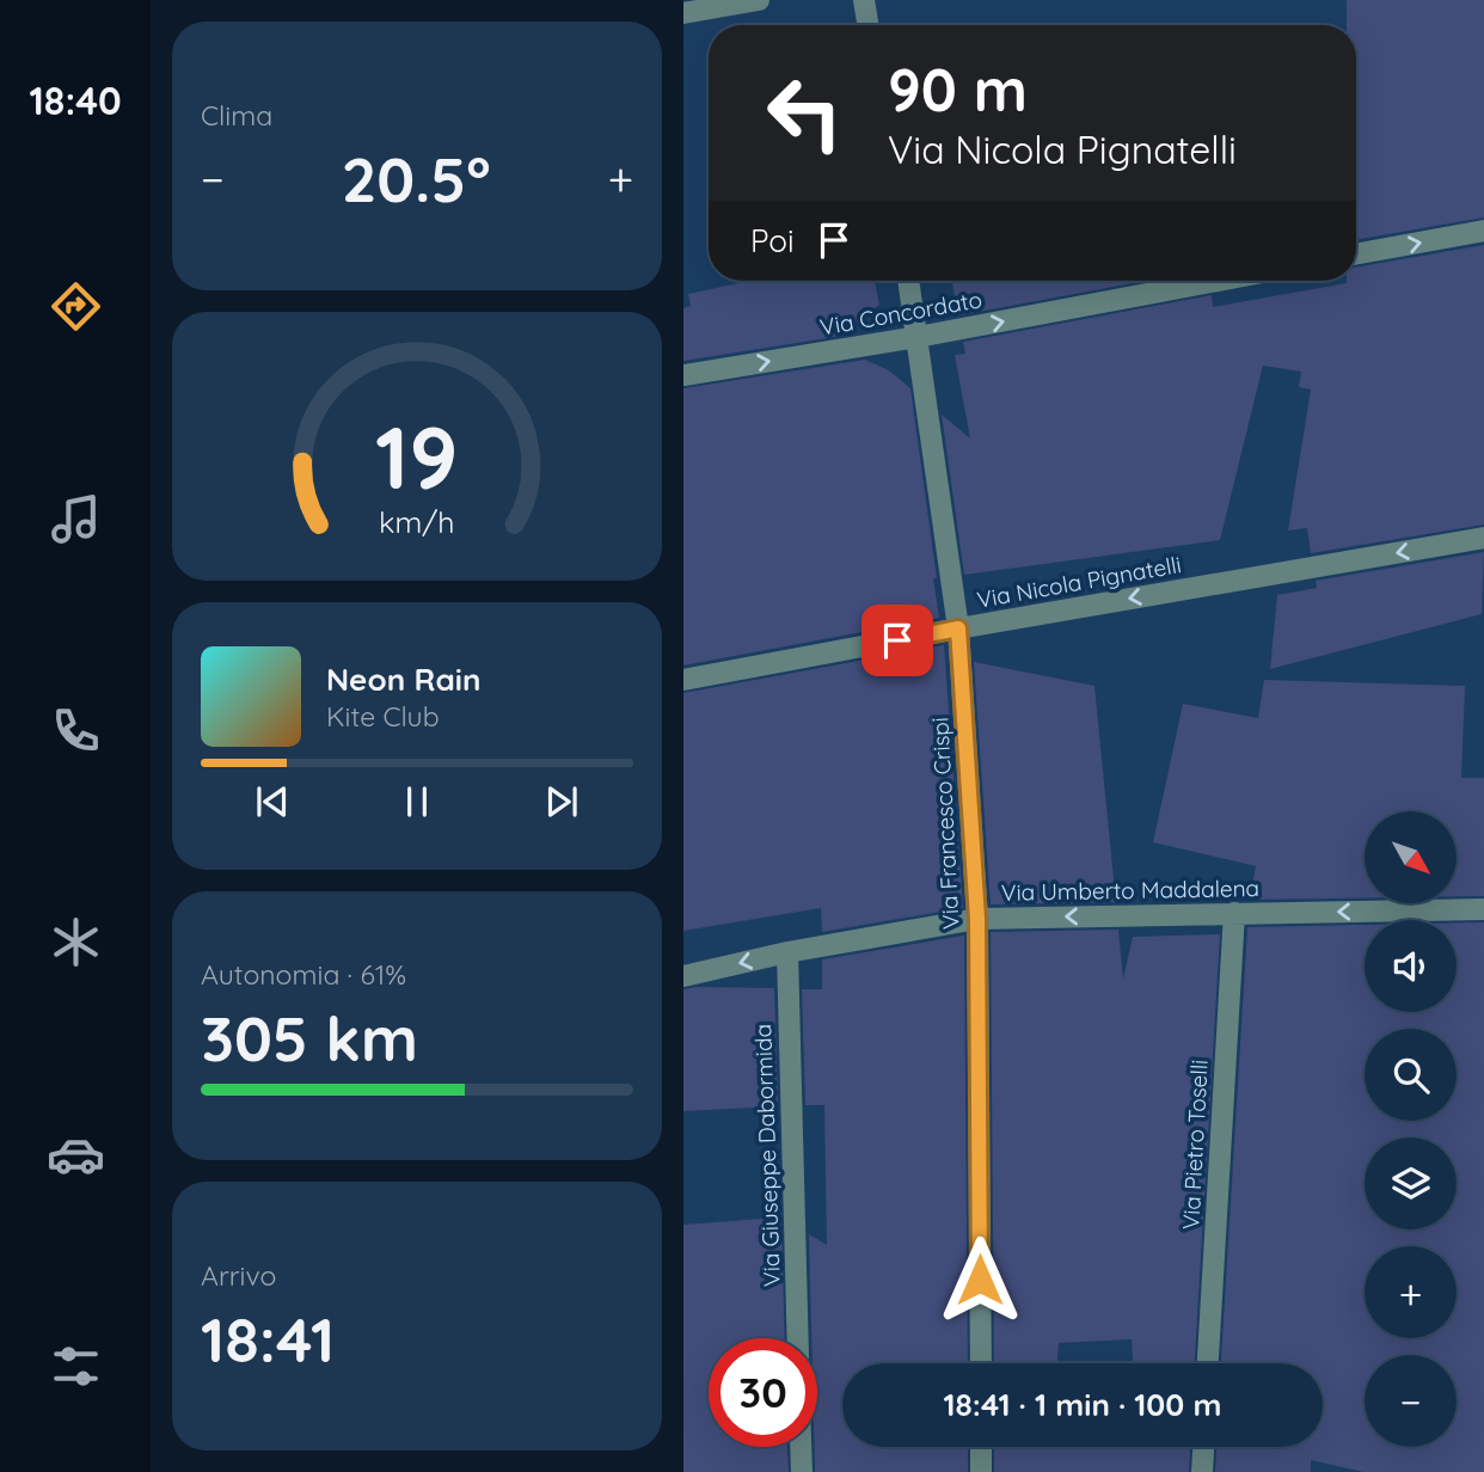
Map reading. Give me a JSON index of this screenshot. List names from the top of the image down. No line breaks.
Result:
{"streets":{"street":["Via Concordato","Via Nicola Pignatelli","Via Francesco Crispi","Via Umberto Maddalena","Via Pietro Toselli","Via Giuseppe Dabormida"]},"crossings":[["Via Concordato","Via Francesco Crispi"],["Via Nicola Pignatelli","Via Francesco Crispi"],["Via Francesco Crispi","Via Umberto Maddalena"],["Via Umberto Maddalena","Via Pietro Toselli"],["Via Umberto Maddalena","Via Giuseppe Dabormida"]],"one_way":["Via Concordato","Via Nicola Pignatelli","Via Umberto Maddalena"],"north":"bottom right","page":{"tabs":"18:40","tile":["Clima",["Autonomia · 61%","305 km"],["Arrivo","18:41"]],"turn":["90 m","Via Nicola Pignatelli"],"heat":["−","20.5°","+"],"then":"Poi","song":["Neon Rain","Kite Club"],"map_buttons":["+","−"],"limit":"30","trip":"18:41 · 1 min · 100 m","gauge":["19","km/h"]}}
